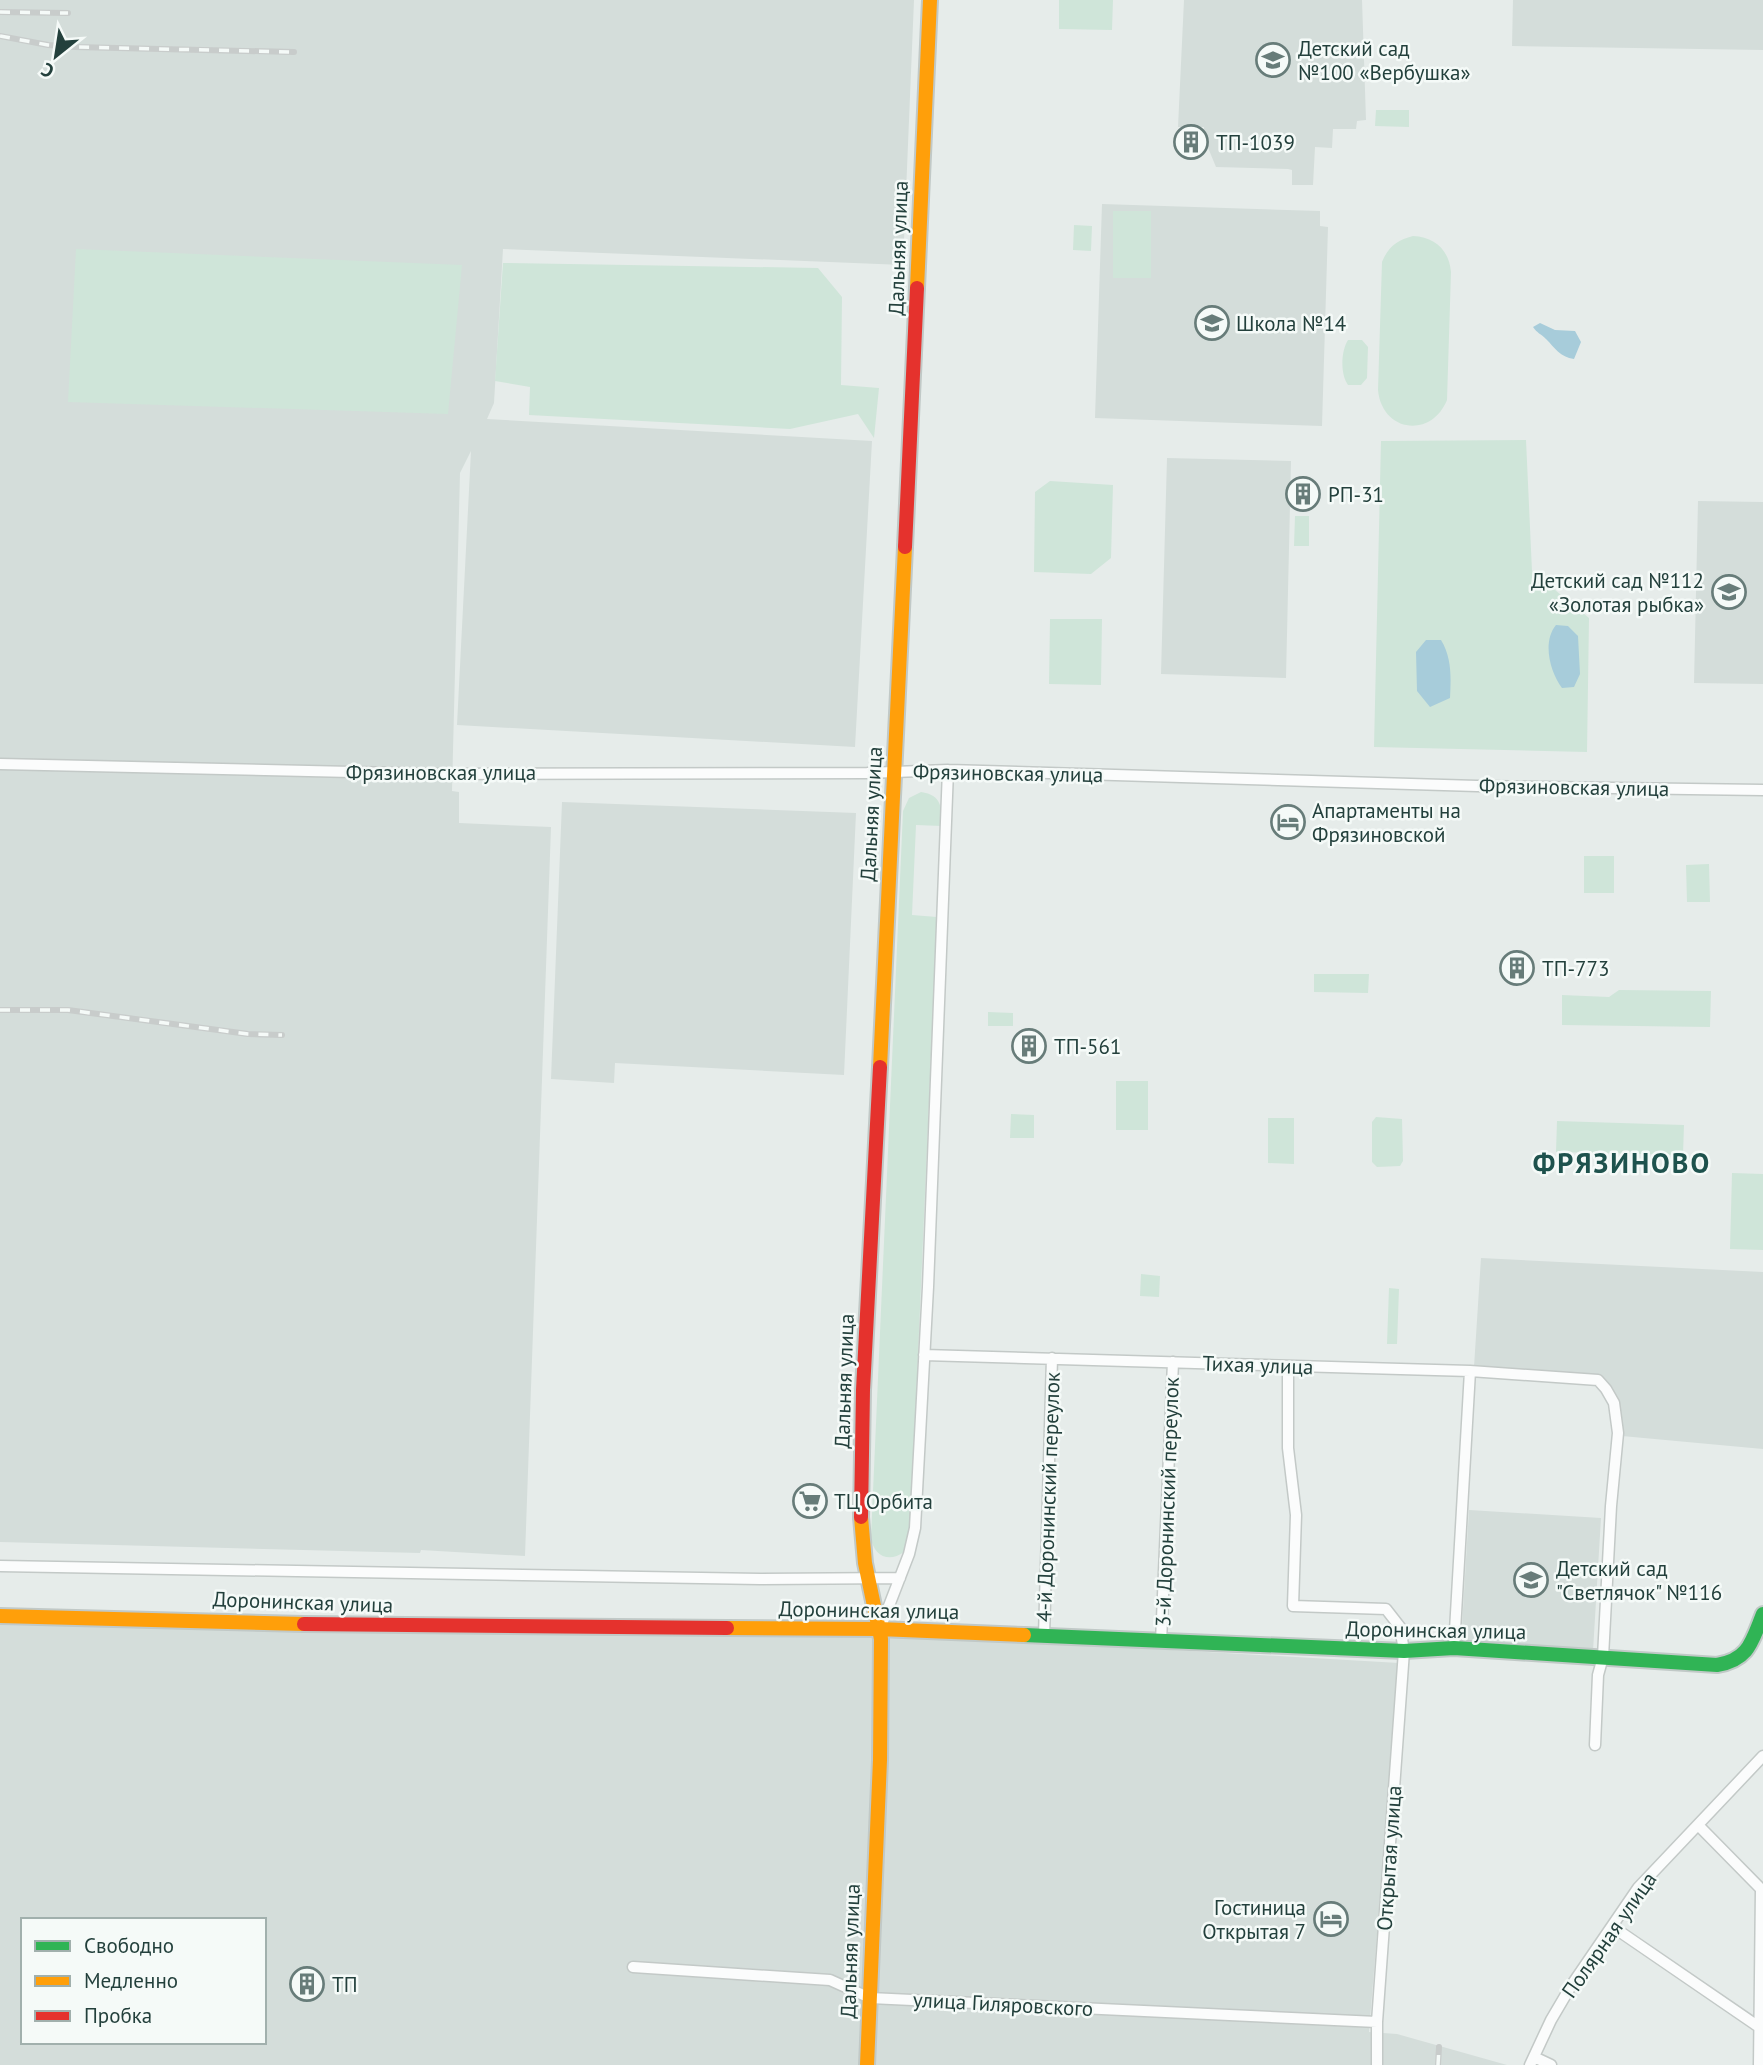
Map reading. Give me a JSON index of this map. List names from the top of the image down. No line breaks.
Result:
{"streets":{"street":["Дальняя улица","Фрязиновская улица","Тихая улица","4-й Доронинский переулок","3-й Доронинский переулок","Доронинская улица","Открытая улица","Полярная улица","улица Гиляровского"]},"crossings":[["Дальняя улица","Фрязиновская улица"],["Дальняя улица","Тихая улица"],["Дальняя улица","Доронинская улица"],["Дальняя улица","улица Гиляровского"],["Тихая улица","4-й Доронинский переулок"],["Тихая улица","3-й Доронинский переулок"],["Тихая улица","Доронинская улица"],["4-й Доронинский переулок","Доронинская улица"],["3-й Доронинский переулок","Доронинская улица"],["Доронинская улица","Открытая улица"],["Открытая улица","улица Гиляровского"]],"districts":["ФРЯЗИНОВО"],"places":{"school or university":["Детский сад №100 «Вербушка»","Школа №14","Детский сад №112 «Золотая рыбка»","Детский сад \"Светлячок\" №116"],"building":["ТП-1039","РП-31","ТП-773","ТП-561","ТП"],"hotel":["Апартаменты на Фрязиновской","Гостиница Открытая 7"],"supermarket":["ТЦ Орбита"]},"legend":["Свободно","Медленно","Пробка"],"north":"bottom left"}
